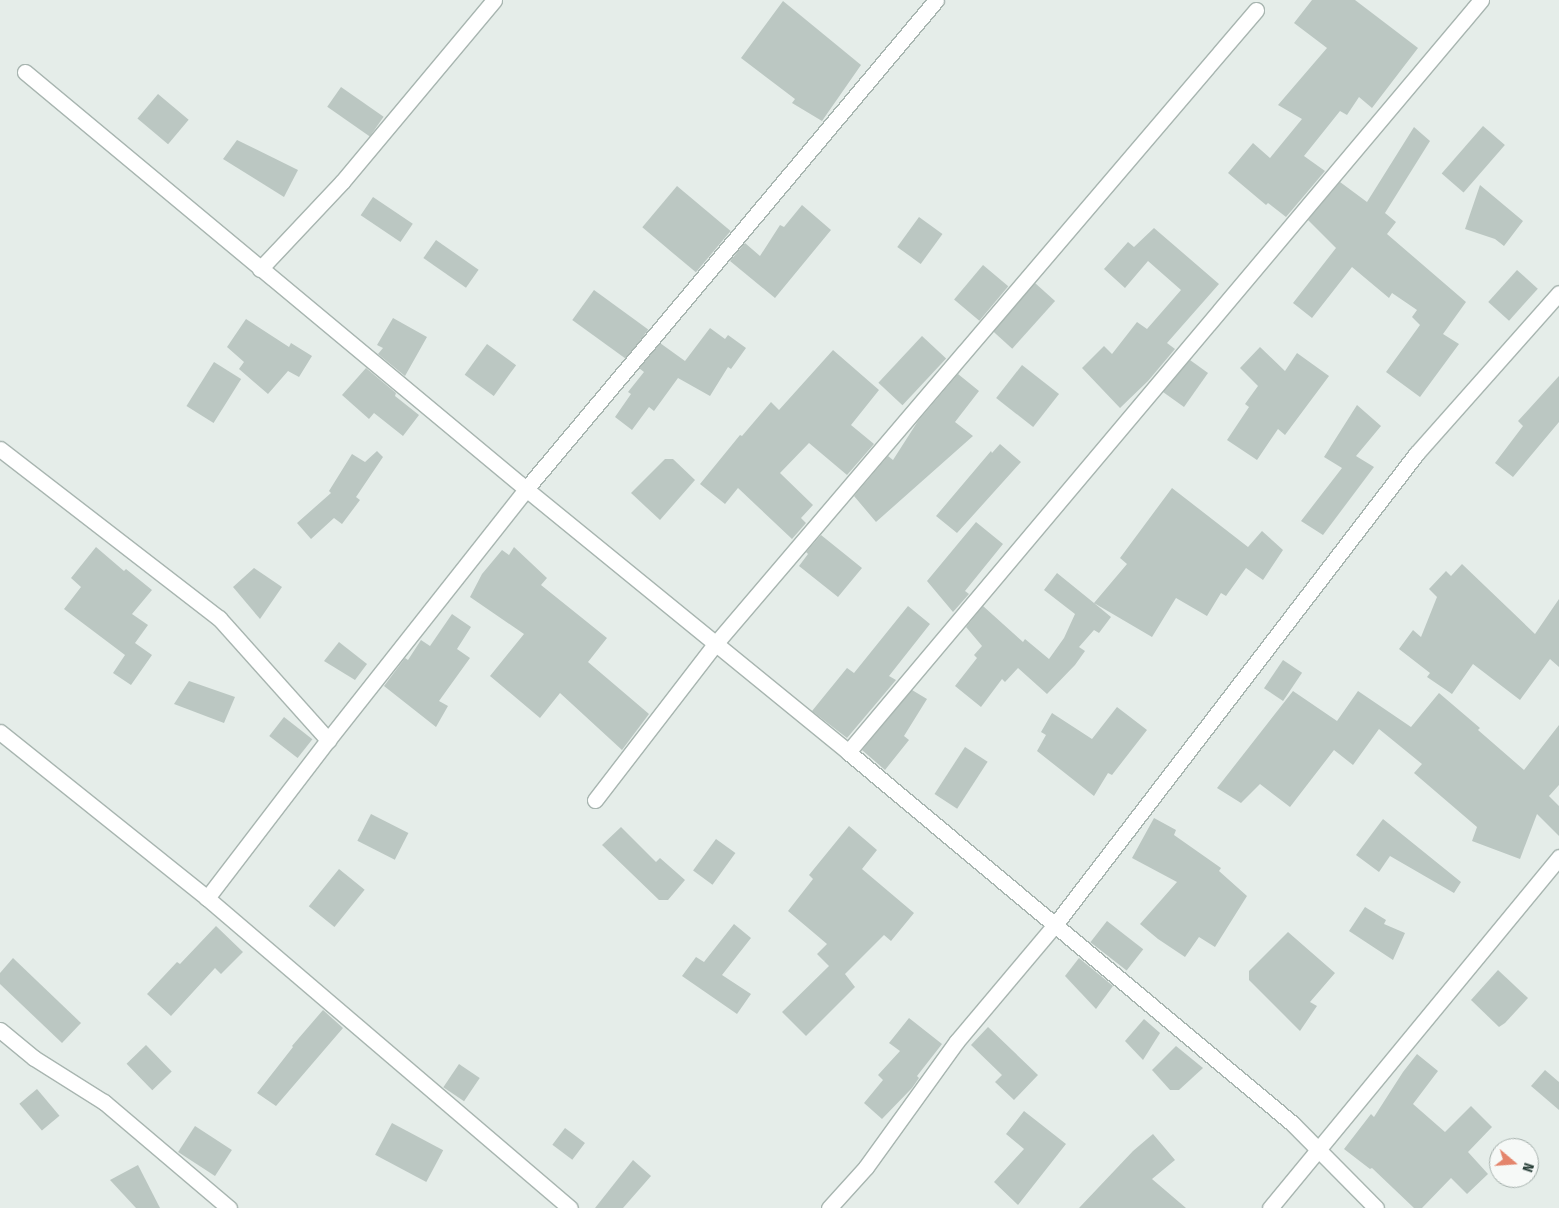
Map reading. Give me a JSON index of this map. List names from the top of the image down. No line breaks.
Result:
{"north":"right"}
